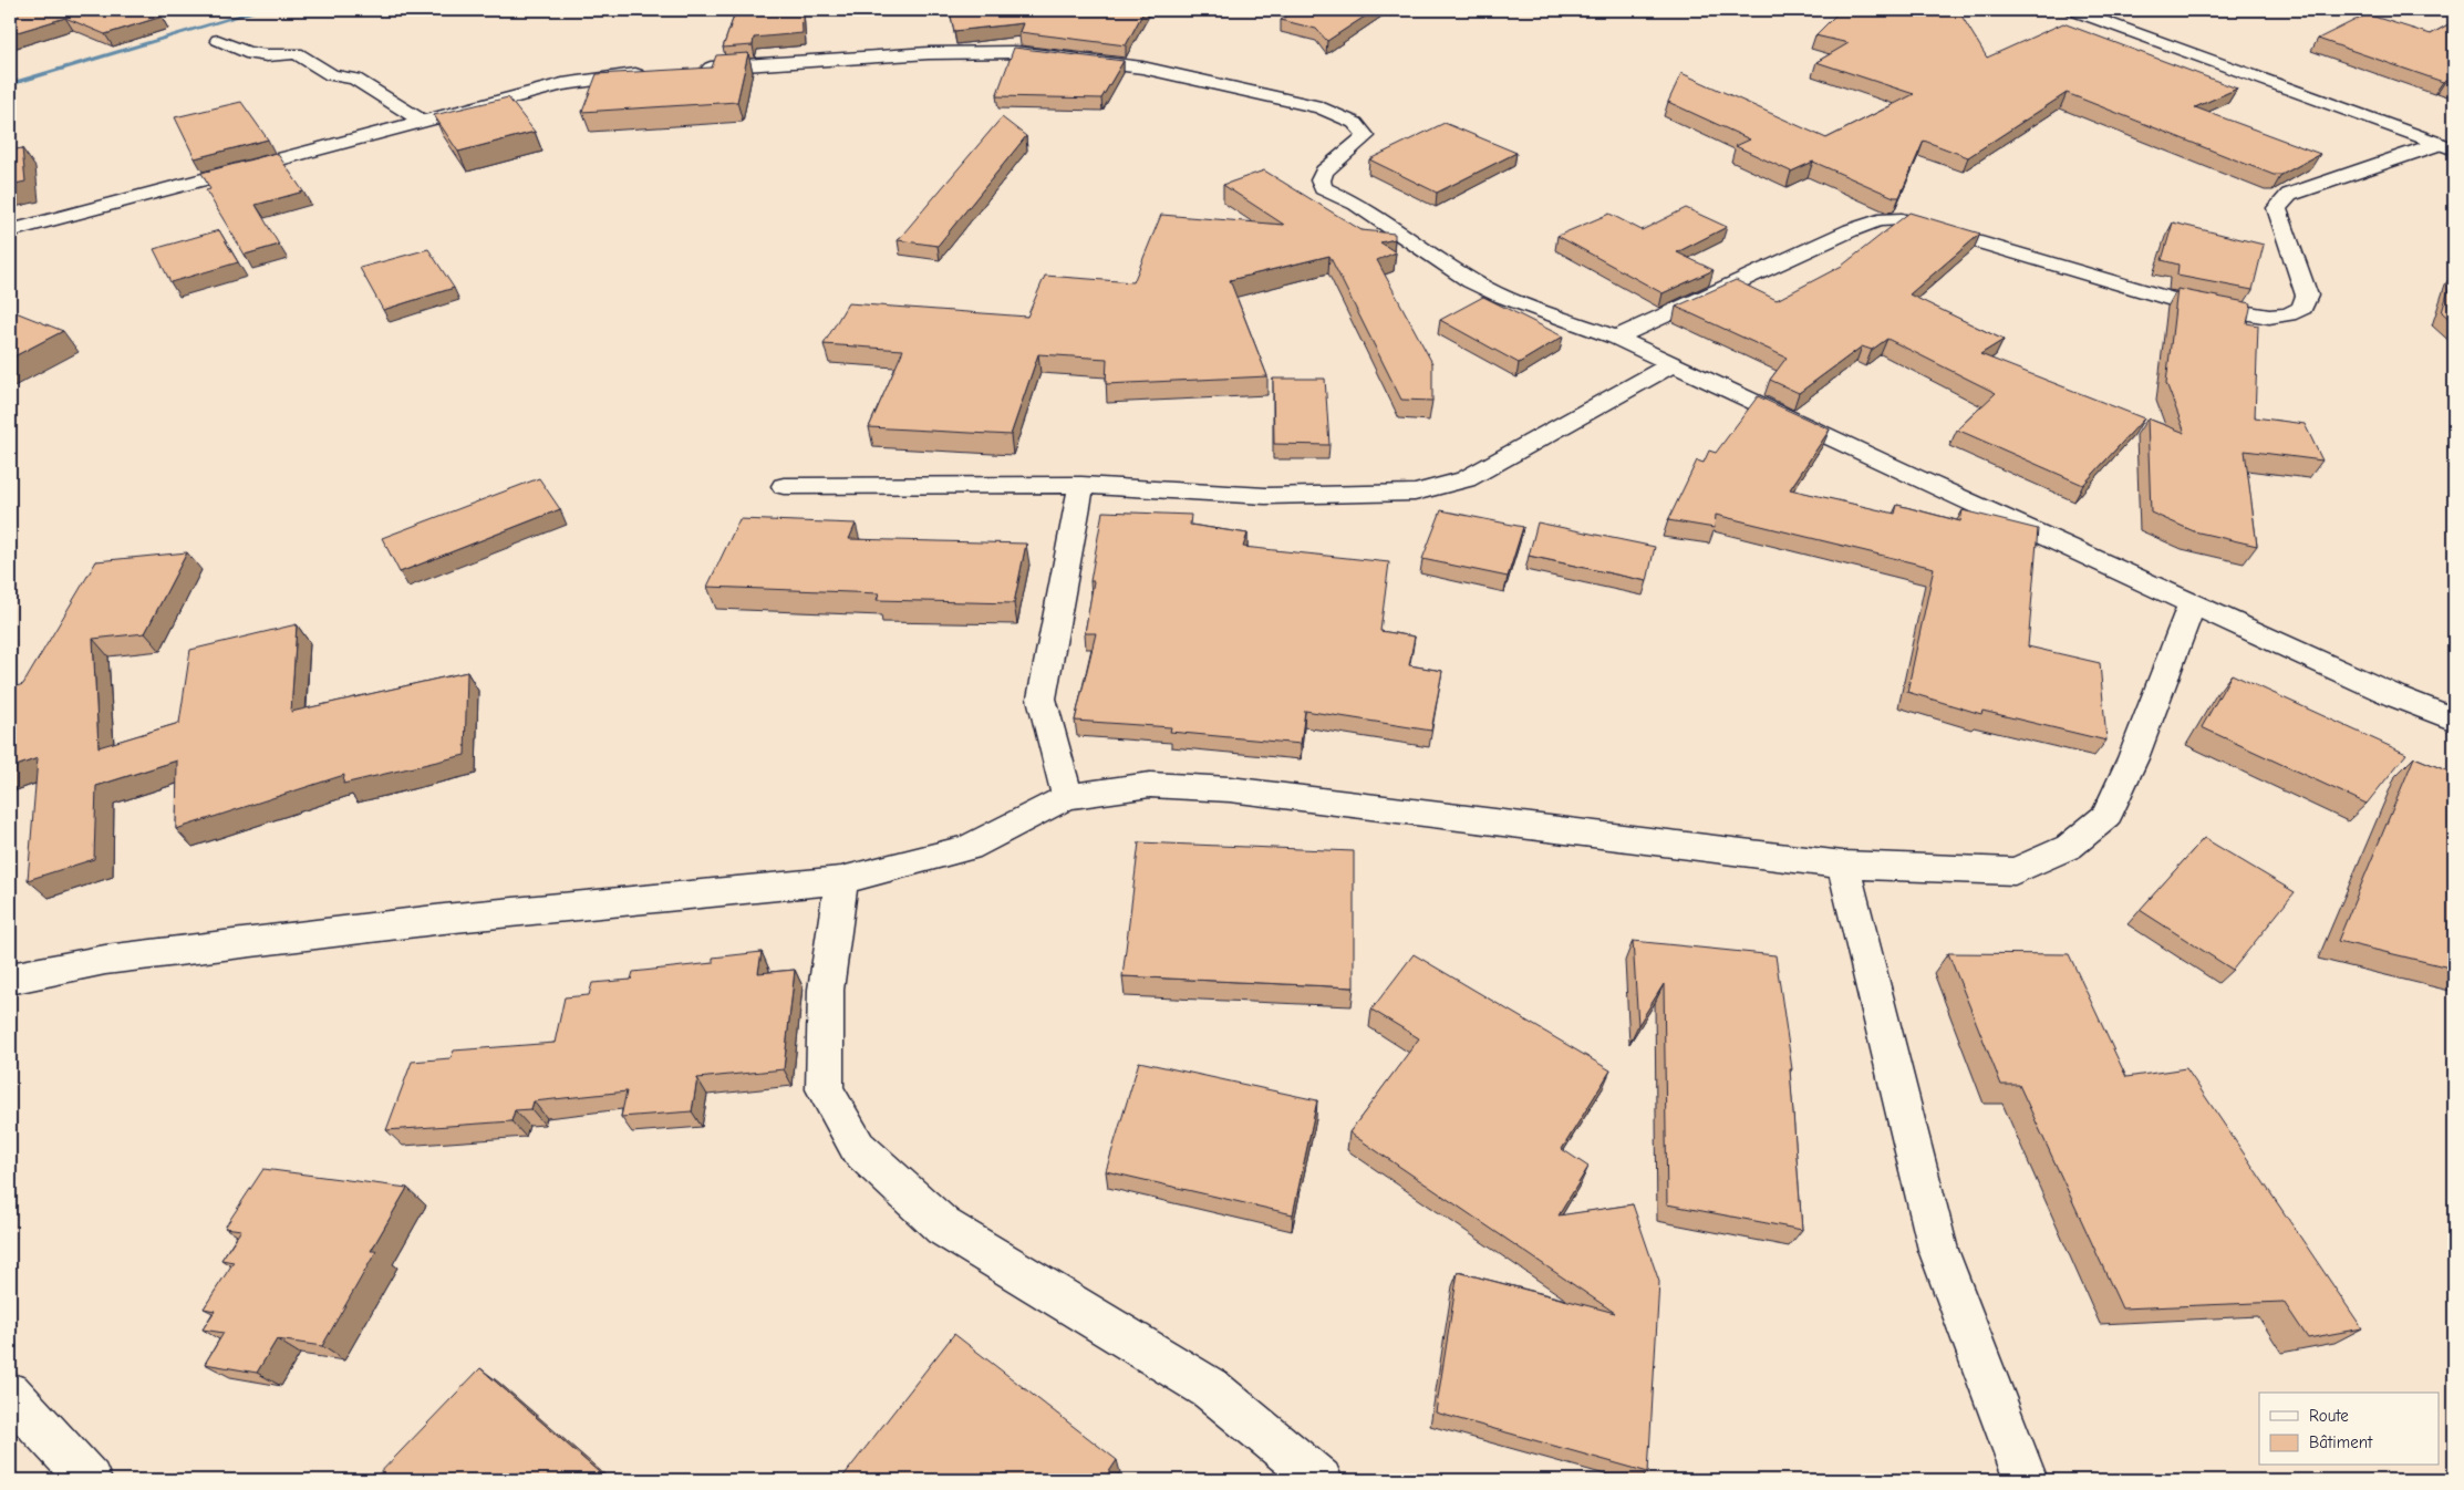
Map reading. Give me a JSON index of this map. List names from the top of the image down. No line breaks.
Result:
{"legend":["Route","Bâtiment"]}
